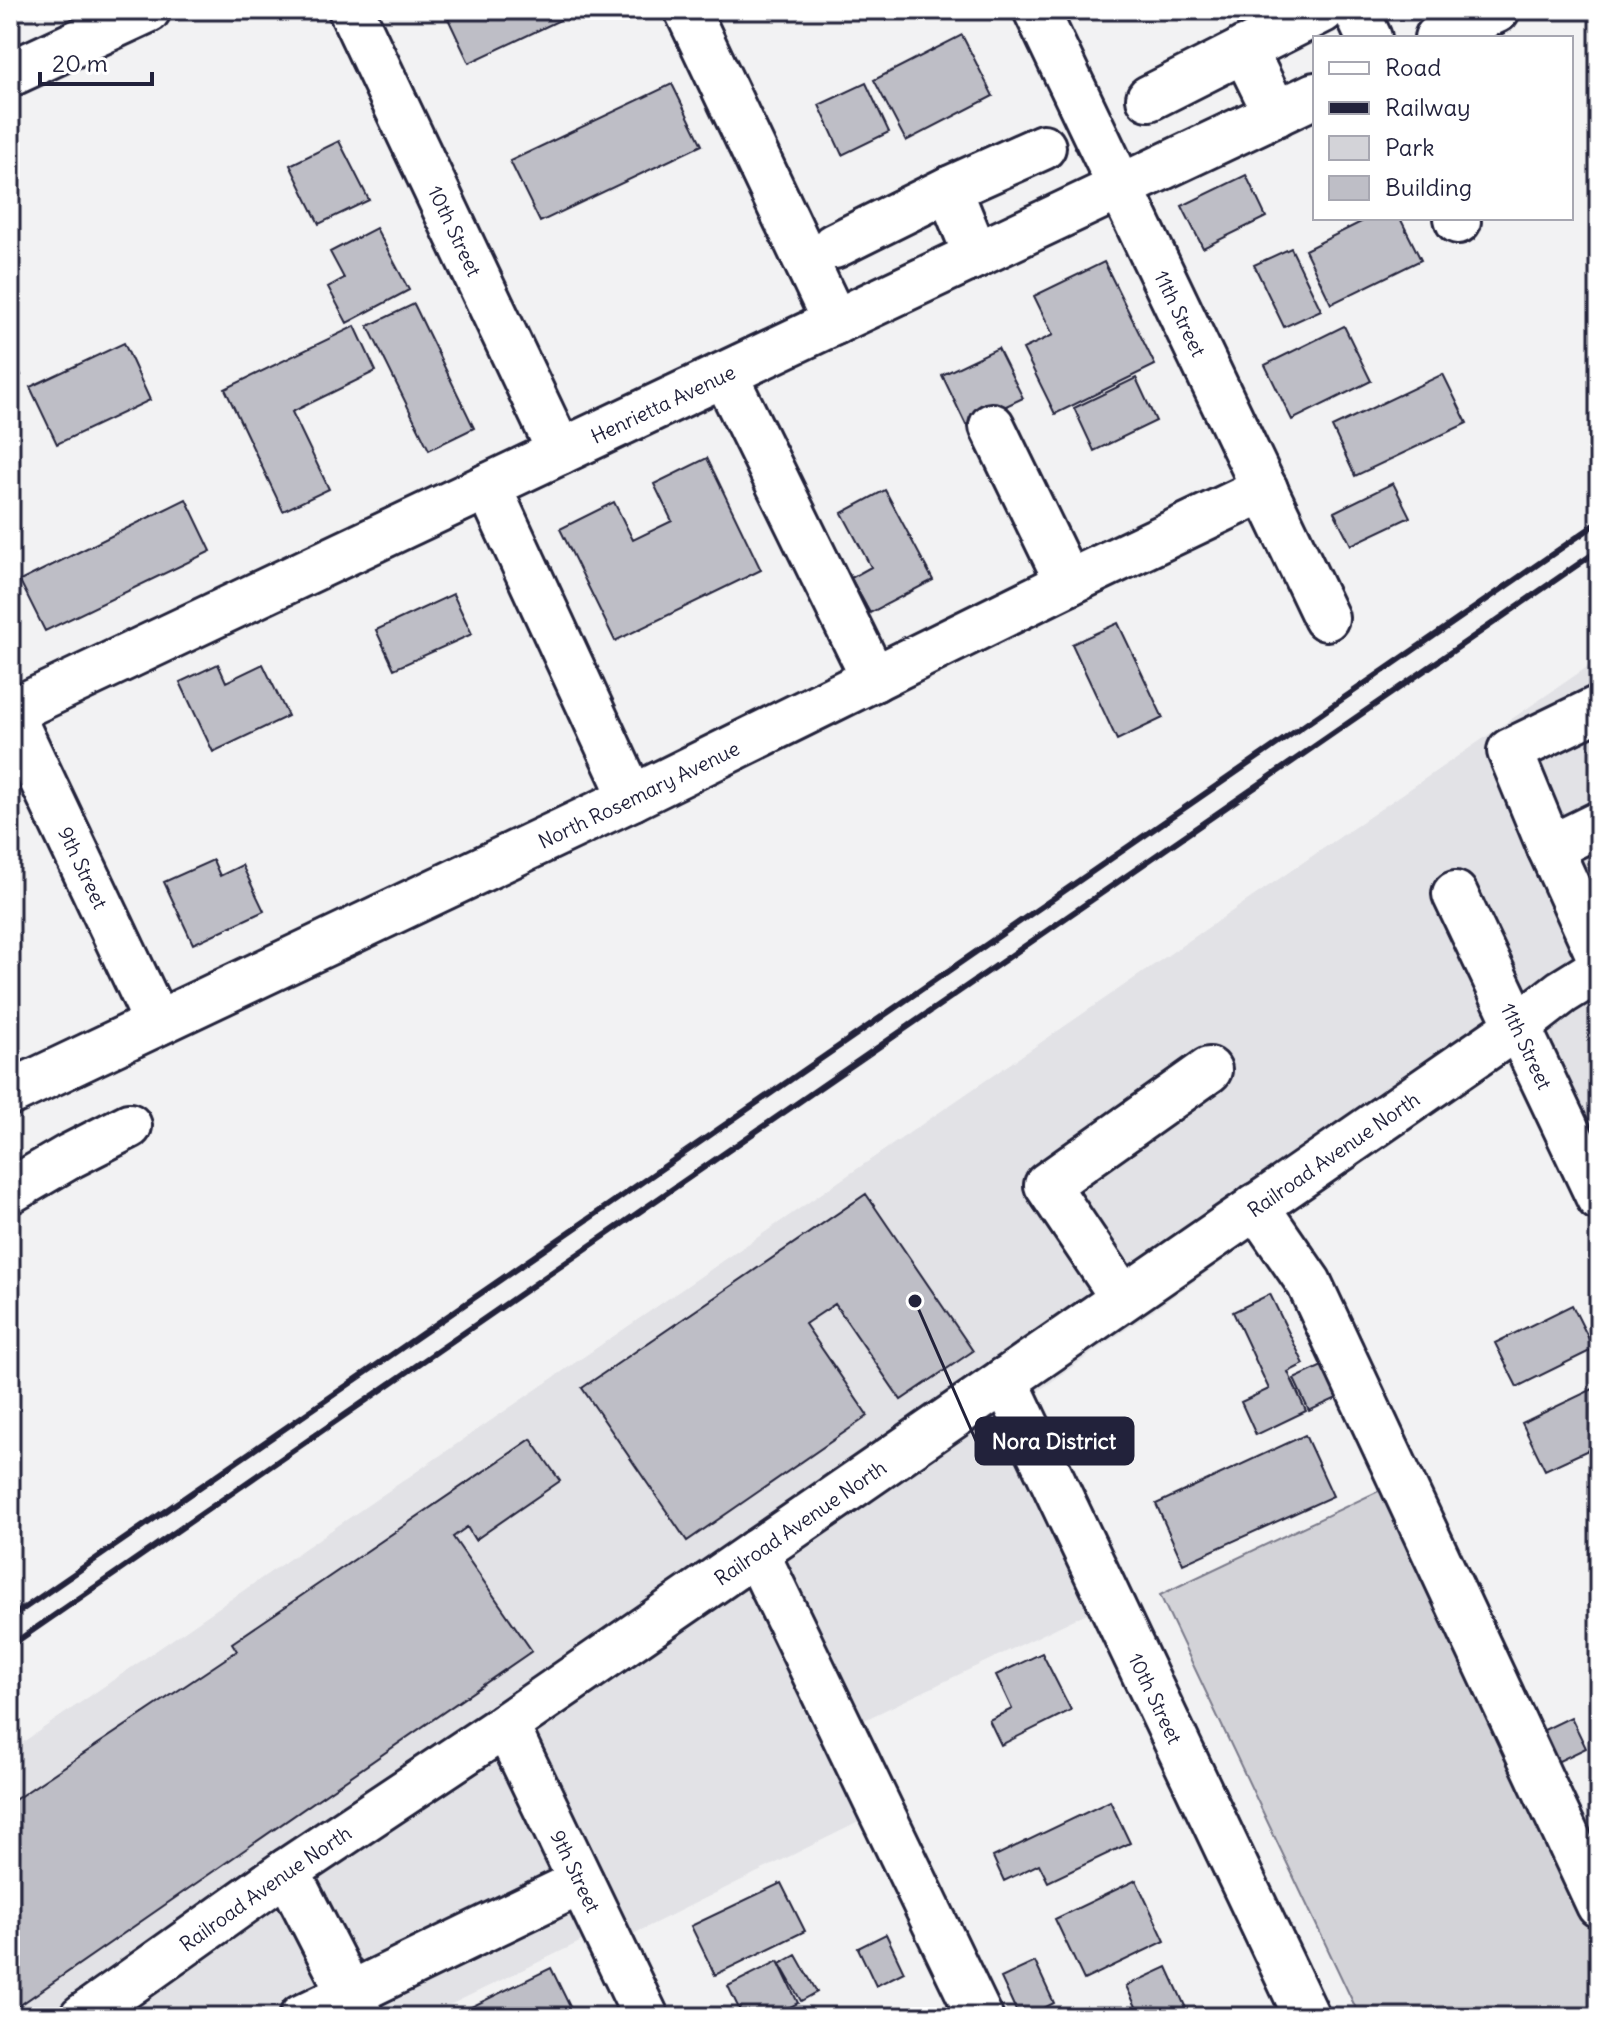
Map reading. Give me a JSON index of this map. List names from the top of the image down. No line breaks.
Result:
{"streets":{"street":["10th Street","11th Street","Henrietta Avenue","North Rosemary Avenue","9th Street","Railroad Avenue North"]},"crossings":[["10th Street","Henrietta Avenue"],["10th Street","Railroad Avenue North"],["11th Street","Henrietta Avenue"],["11th Street","North Rosemary Avenue"],["11th Street","Railroad Avenue North"],["Henrietta Avenue","9th Street"],["North Rosemary Avenue","9th Street"],["9th Street","Railroad Avenue North"]],"places":["Nora District"],"legend":["Road","Railway","Park","Building"],"scale_bar":"20 m"}
